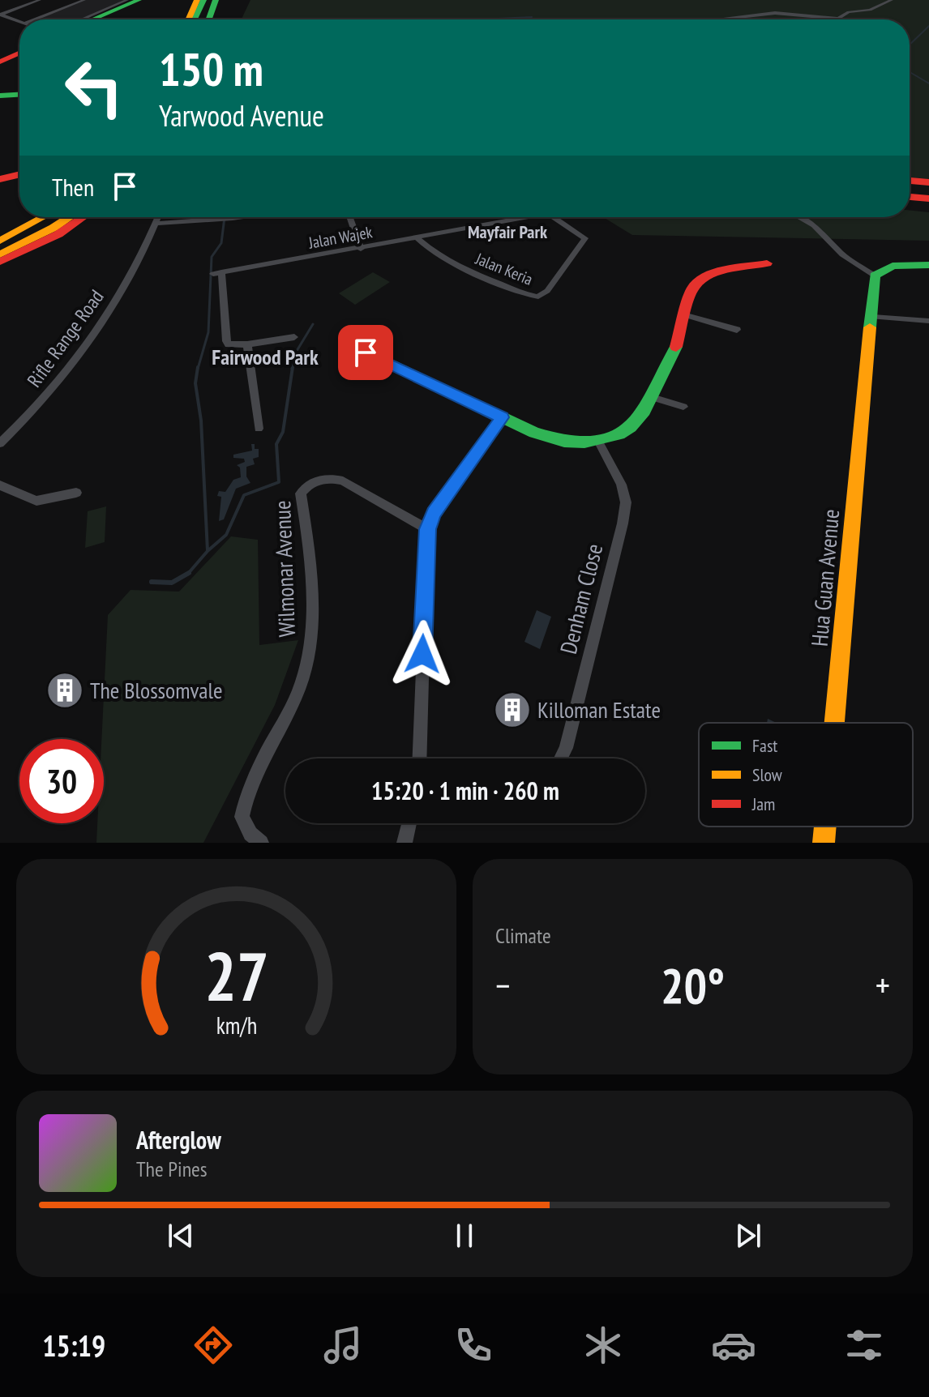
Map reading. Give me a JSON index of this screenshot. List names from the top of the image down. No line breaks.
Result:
{"streets":{"main road":["Hua Guan Avenue"],"street":["Jalan Wajek","Jalan Keria","Rifle Range Road","Wilmonar Avenue","Denham Close"]},"crossings":[["Jalan Wajek","Jalan Keria"]],"districts":["Mayfair Park","Fairwood Park"],"places":{"building":["The Blossomvale","Killoman Estate"]},"legend":["Fast","Slow","Jam"],"page":{"turn":["150 m","Yarwood Avenue"],"then":"Then","limit":"30","trip":"15:20 · 1 min · 260 m","tile":"Climate","heat":["−","20°","+"],"song":["Afterglow","The Pines"],"tabs":"15:19","gauge":["27","km/h"]}}
